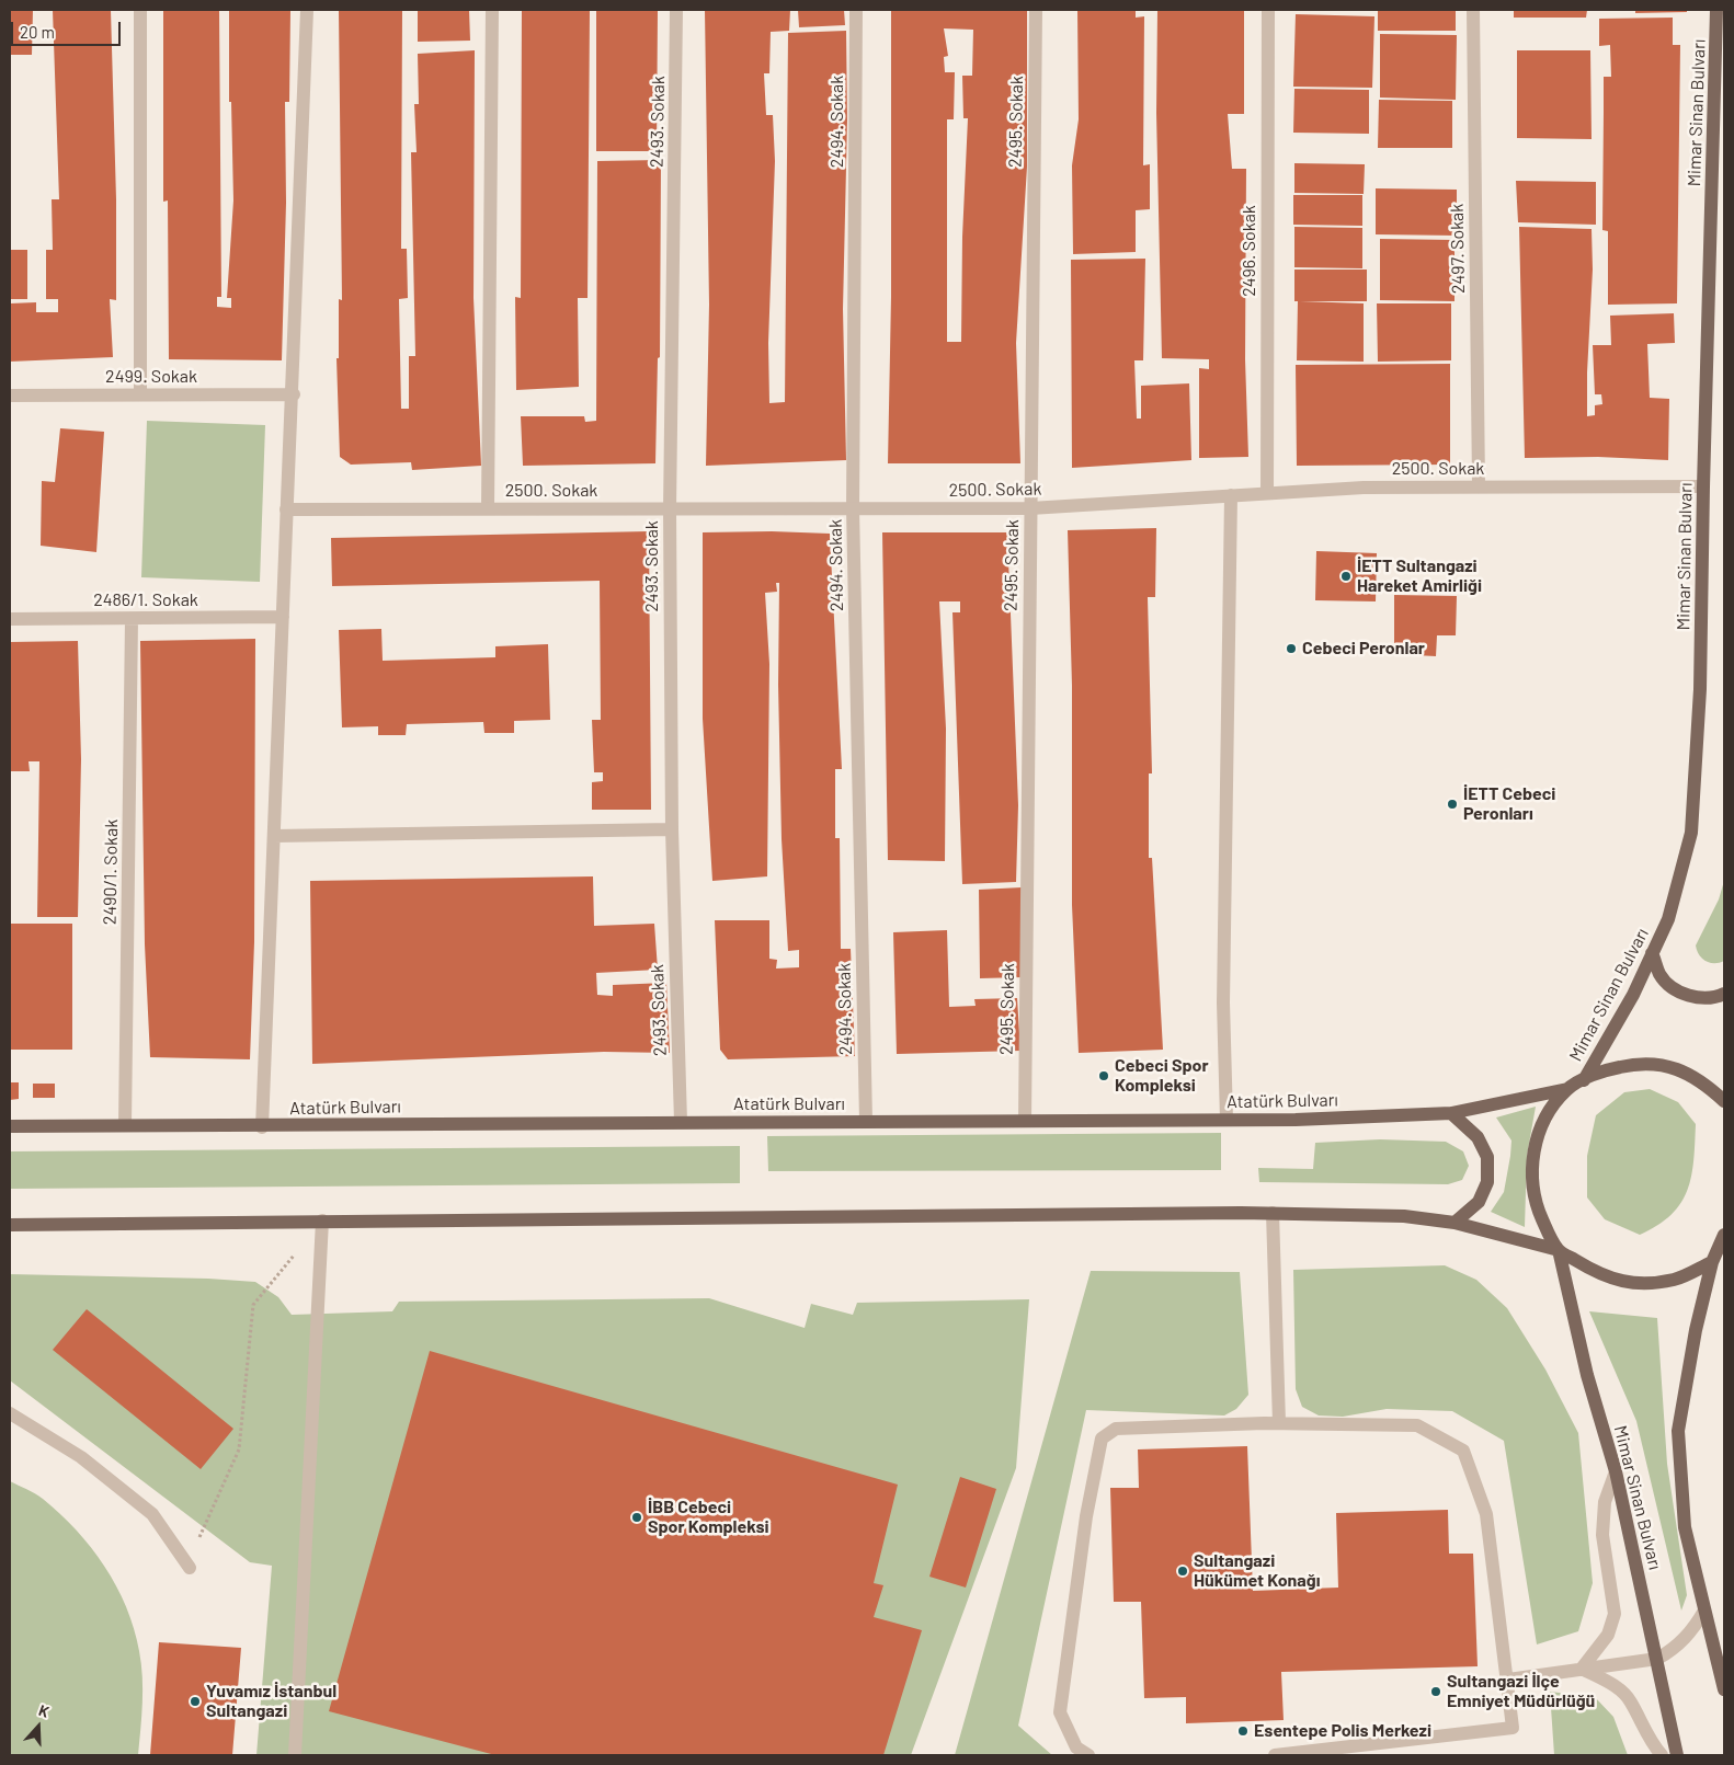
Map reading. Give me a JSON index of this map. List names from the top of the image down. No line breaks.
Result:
{"streets":{"main road":["Mimar Sinan Bulvarı","Atatürk Bulvarı"],"street":["2493. Sokak","2494. Sokak","2495. Sokak","2497. Sokak","2496. Sokak","2499. Sokak","2500. Sokak","2486/1. Sokak","2490/1. Sokak"]},"crossings":[["Mimar Sinan Bulvarı","2500. Sokak"],["Mimar Sinan Bulvarı","Atatürk Bulvarı"],["2493. Sokak","2500. Sokak"],["2493. Sokak","Atatürk Bulvarı"],["2494. Sokak","2500. Sokak"],["2494. Sokak","Atatürk Bulvarı"],["2495. Sokak","2500. Sokak"],["2495. Sokak","Atatürk Bulvarı"],["2497. Sokak","2500. Sokak"],["2496. Sokak","2500. Sokak"],["2486/1. Sokak","2490/1. Sokak"],["2490/1. Sokak","Atatürk Bulvarı"]],"places":["İETT Sultangazi Hareket Amirliği","Cebeci Peronlar","İETT Cebeci Peronları","Cebeci Spor Kompleksi","İBB Cebeci Spor Kompleksi","Sultangazi Hükümet Konağı","Sultangazi İlçe Emniyet Müdürlüğü","Yuvamız İstanbul Sultangazi","Esentepe Polis Merkezi"],"scale_bar":"20 m","north":"top"}
